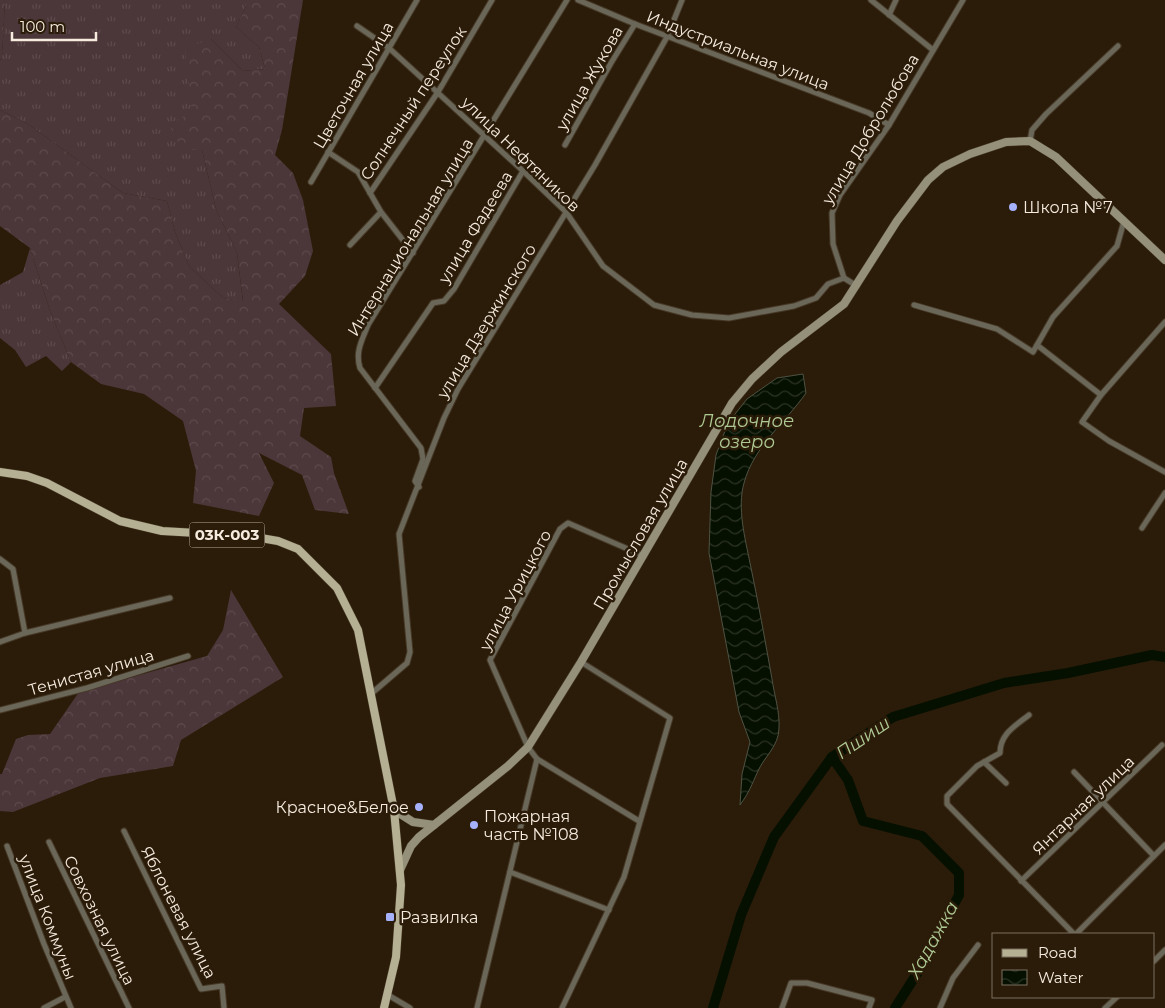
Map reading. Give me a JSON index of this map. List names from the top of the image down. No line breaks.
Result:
{"streets":{"main road":["Промысловая улица","03К-003"],"street":["Индустриальная улица","улица Жукова","Цветочная улица","Солнечный переулок","улица Добролюбова","улица Нефтяников","улица Фадеева","Интернациональная улица","улица Дзержинского","улица Урицкого","Тенистая улица","Янтарная улица","Яблоневая улица","улица Коммуны","Совхозная улица"]},"crossings":[["Индустриальная улица","улица Жукова"],["Индустриальная улица","улица Добролюбова"],["Индустриальная улица","улица Дзержинского"],["Цветочная улица","улица Нефтяников"],["Солнечный переулок","улица Нефтяников"],["улица Добролюбова","улица Нефтяников"],["улица Нефтяников","улица Фадеева"],["улица Нефтяников","Интернациональная улица"],["улица Нефтяников","улица Дзержинского"],["улица Фадеева","Интернациональная улица"],["улица Дзержинского","03К-003"],["Промысловая улица","03К-003"],["Промысловая улица","улица Урицкого"]],"water":["Лодочное озеро","Пшиш","Хадажка"],"places":{"other":["Школа №7","Красное&Белое","Пожарная часть №108"],"transit":["Развилка"]},"legend":["Road","Water"],"scale_bar":"100 m"}
